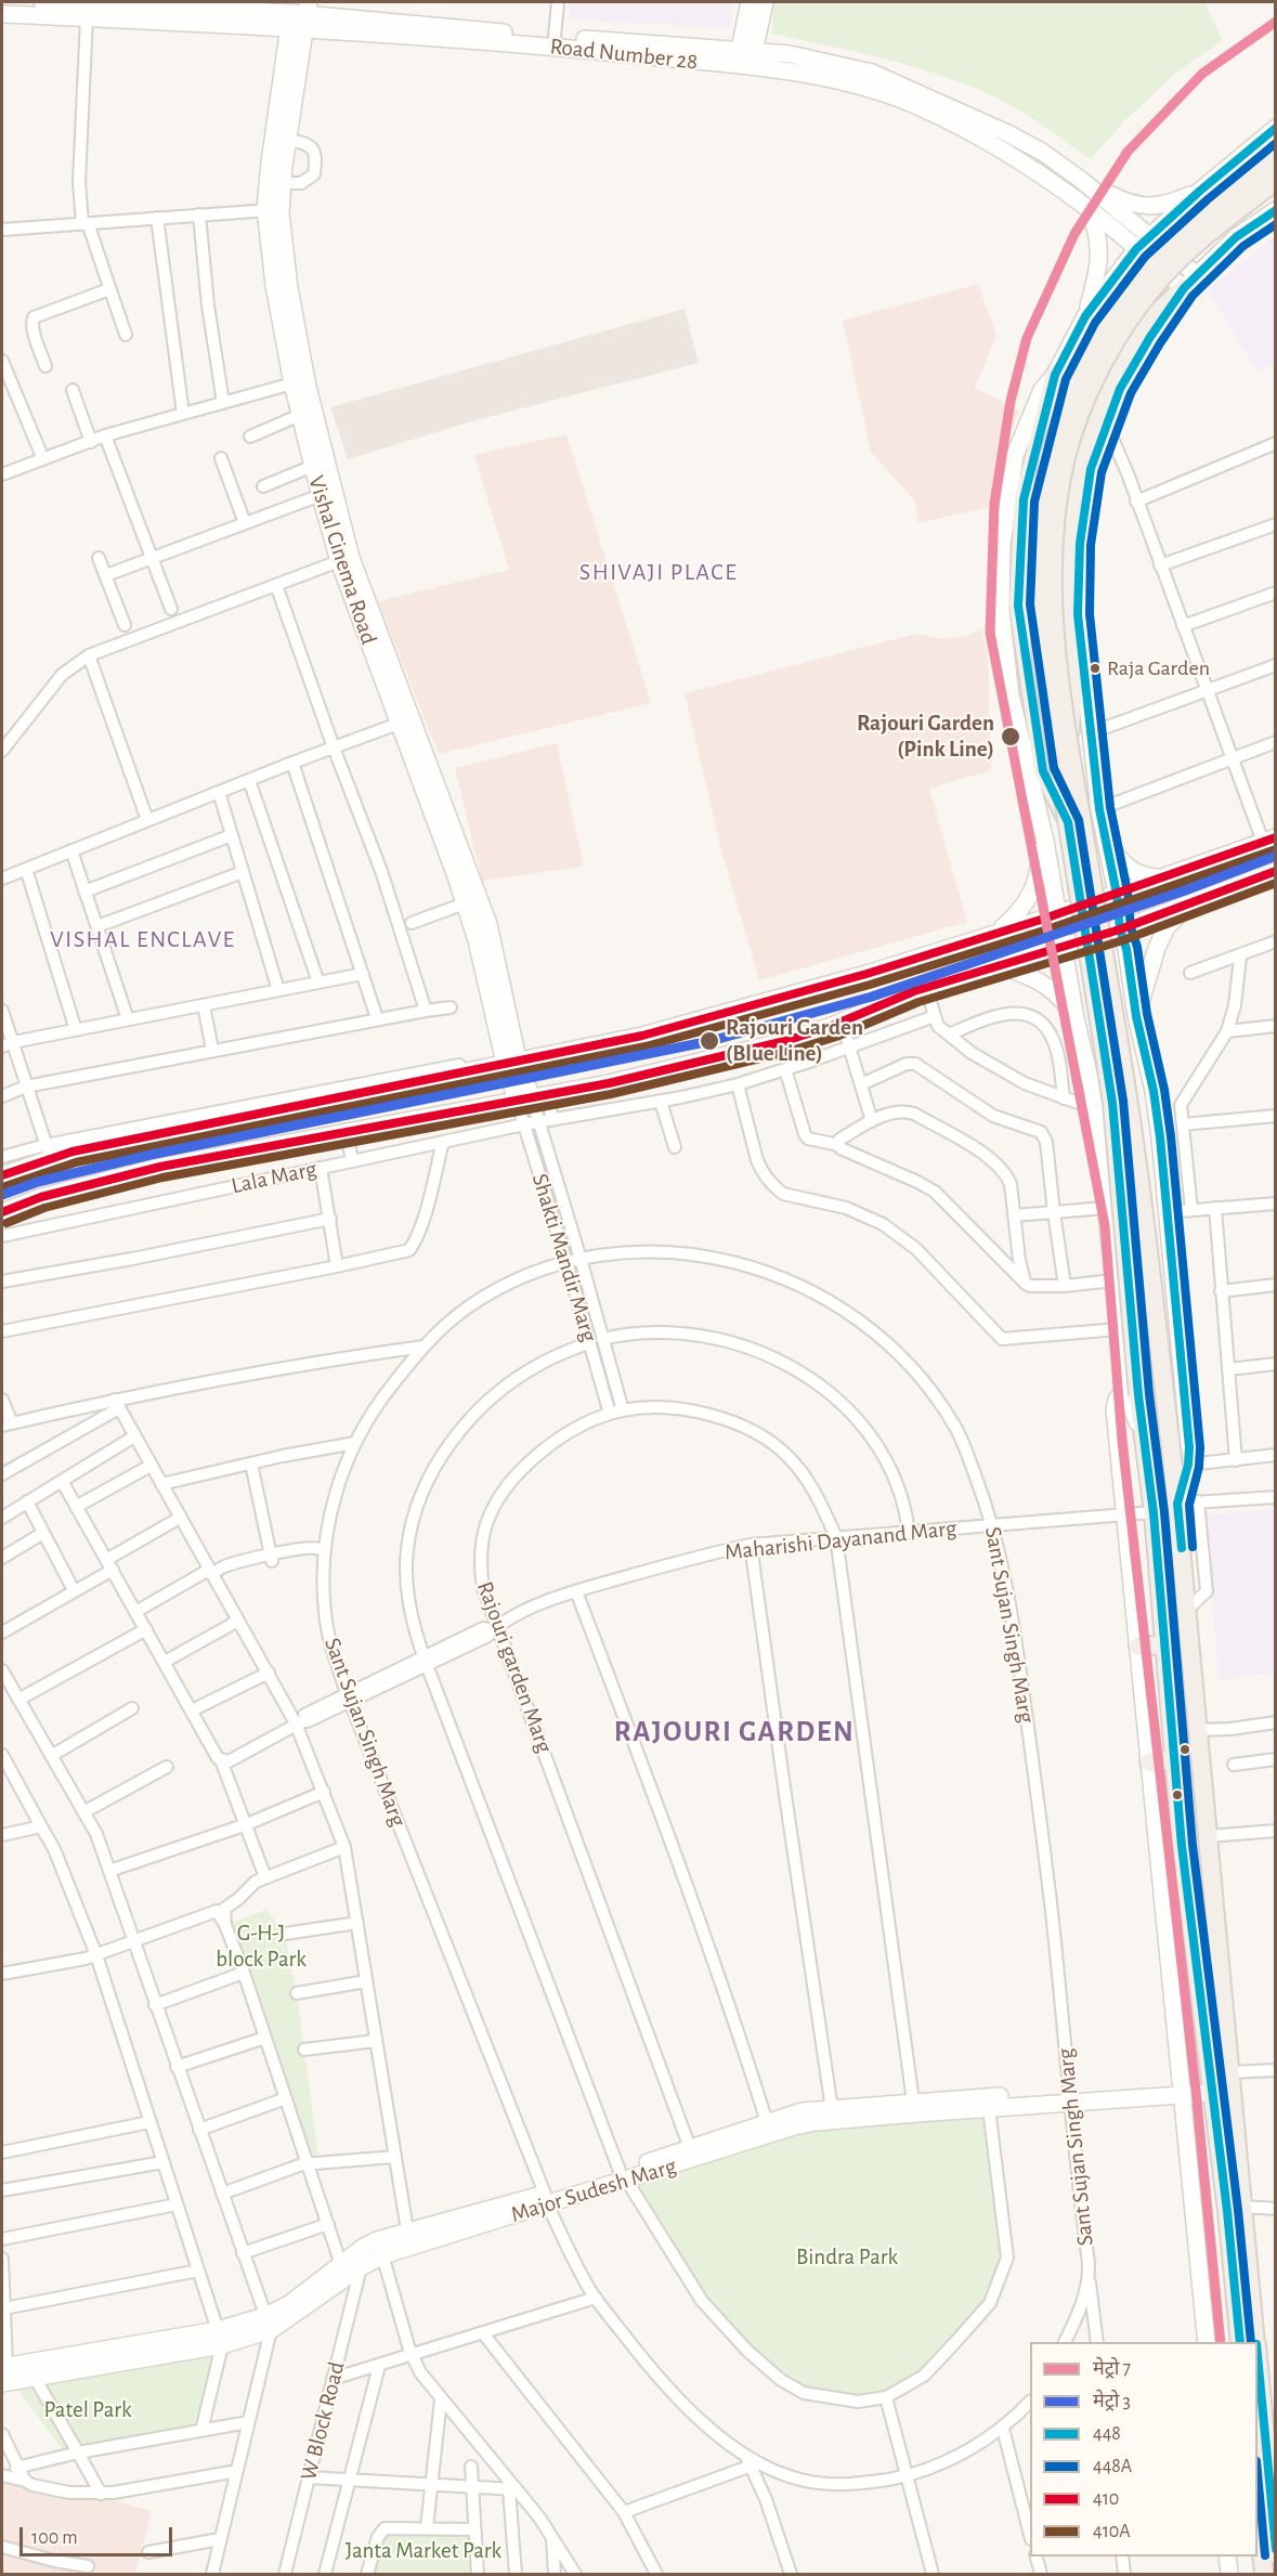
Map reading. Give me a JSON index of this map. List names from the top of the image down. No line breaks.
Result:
{"streets":{"street":["Road Number 28","Vishal Cinema Road","Lala Marg","Shakti Mandir Marg","Maharishi Dayanand Marg","Sant Sujan Singh Marg","Rajouri garden Marg","Major Sudesh Marg","W Block Road"]},"crossings":[["Road Number 28","Vishal Cinema Road"],["Vishal Cinema Road","Shakti Mandir Marg"],["Lala Marg","Shakti Mandir Marg"],["Shakti Mandir Marg","Sant Sujan Singh Marg"],["Shakti Mandir Marg","Rajouri garden Marg"],["Maharishi Dayanand Marg","Sant Sujan Singh Marg"],["Maharishi Dayanand Marg","Rajouri garden Marg"],["Sant Sujan Singh Marg","Major Sudesh Marg"],["Rajouri garden Marg","Major Sudesh Marg"],["Major Sudesh Marg","W Block Road"]],"districts":["SHIVAJI PLACE","VISHAL ENCLAVE","RAJOURI GARDEN"],"parks":["G-H-J block Park","Bindra Park","Patel Park","Janta Market Park"],"places":["Raja Garden","Rajouri Garden (Pink Line)","Rajouri Garden (Blue Line)"],"lines":["metro line 7","transit line 448","transit line 448A","transit line 410","transit line 410A","metro line 3"],"legend":["मेट्रो 7","मेट्रो 3","448","448A","410","410A"],"scale_bar":"100 m"}
